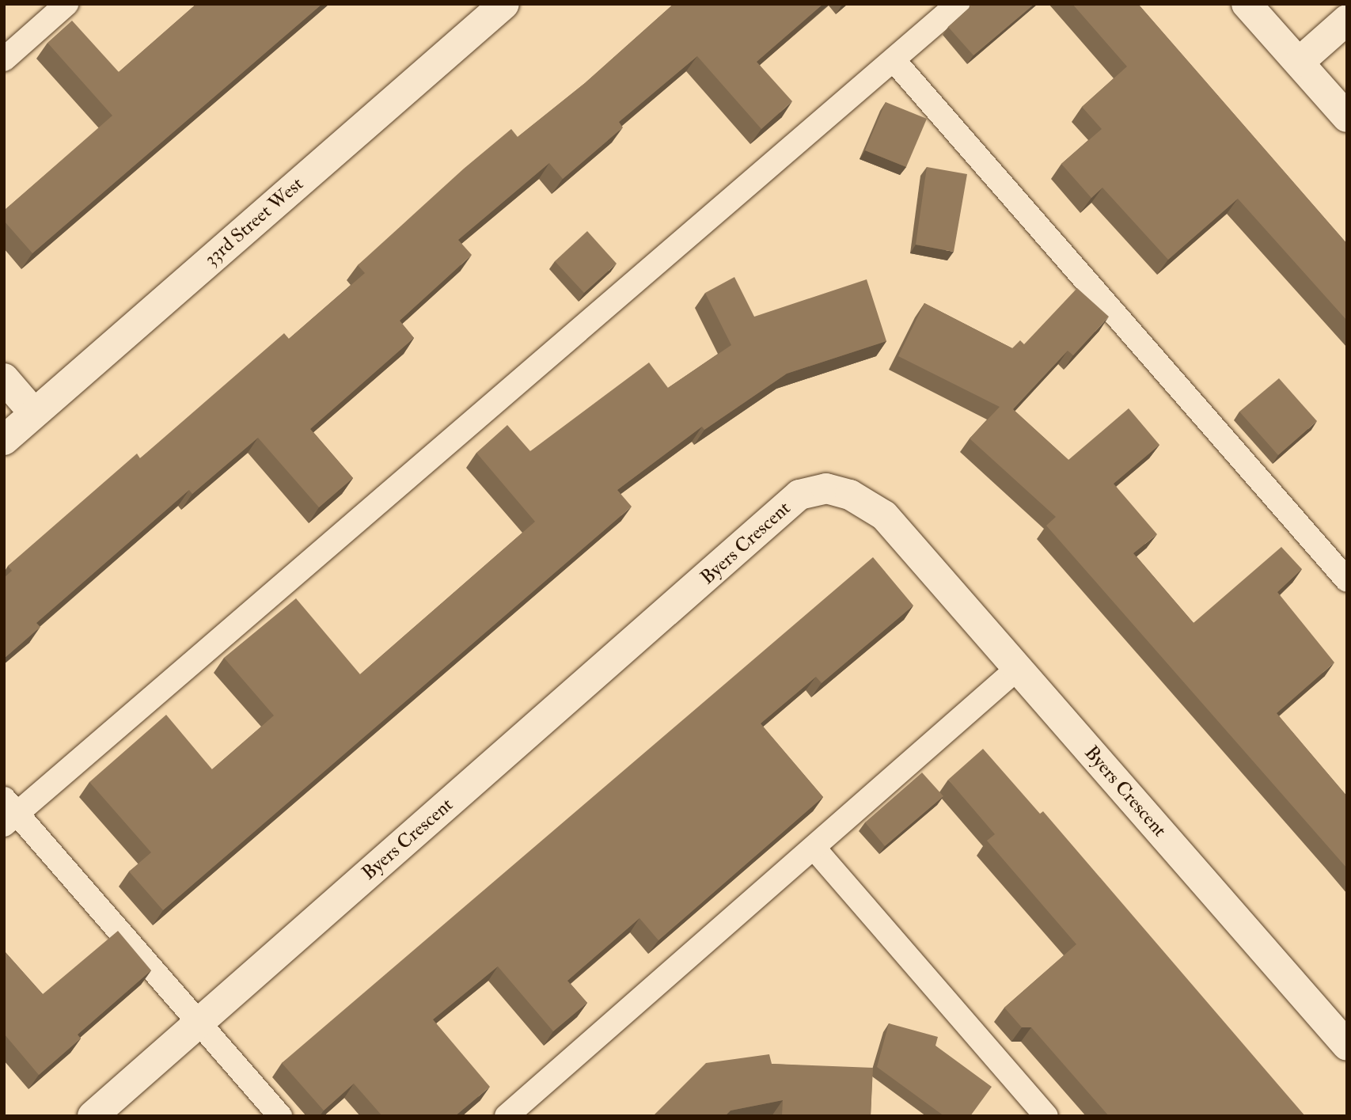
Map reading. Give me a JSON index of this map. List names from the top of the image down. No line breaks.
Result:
{"streets":{"street":["33rd Street West","Byers Crescent"]}}
